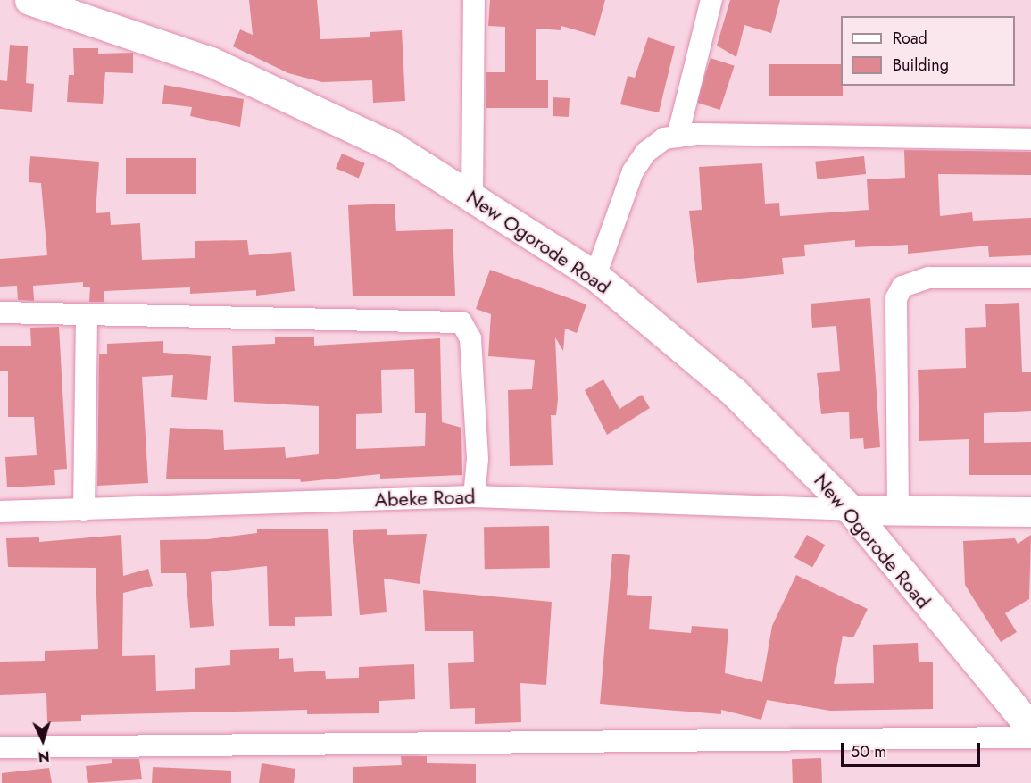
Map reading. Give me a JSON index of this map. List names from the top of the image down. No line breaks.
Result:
{"streets":{"street":["New Ogorode Road","Abeke Road"]},"crossings":[["New Ogorode Road","Abeke Road"]],"legend":["Road","Building"],"scale_bar":"50 m","north":"bottom"}
